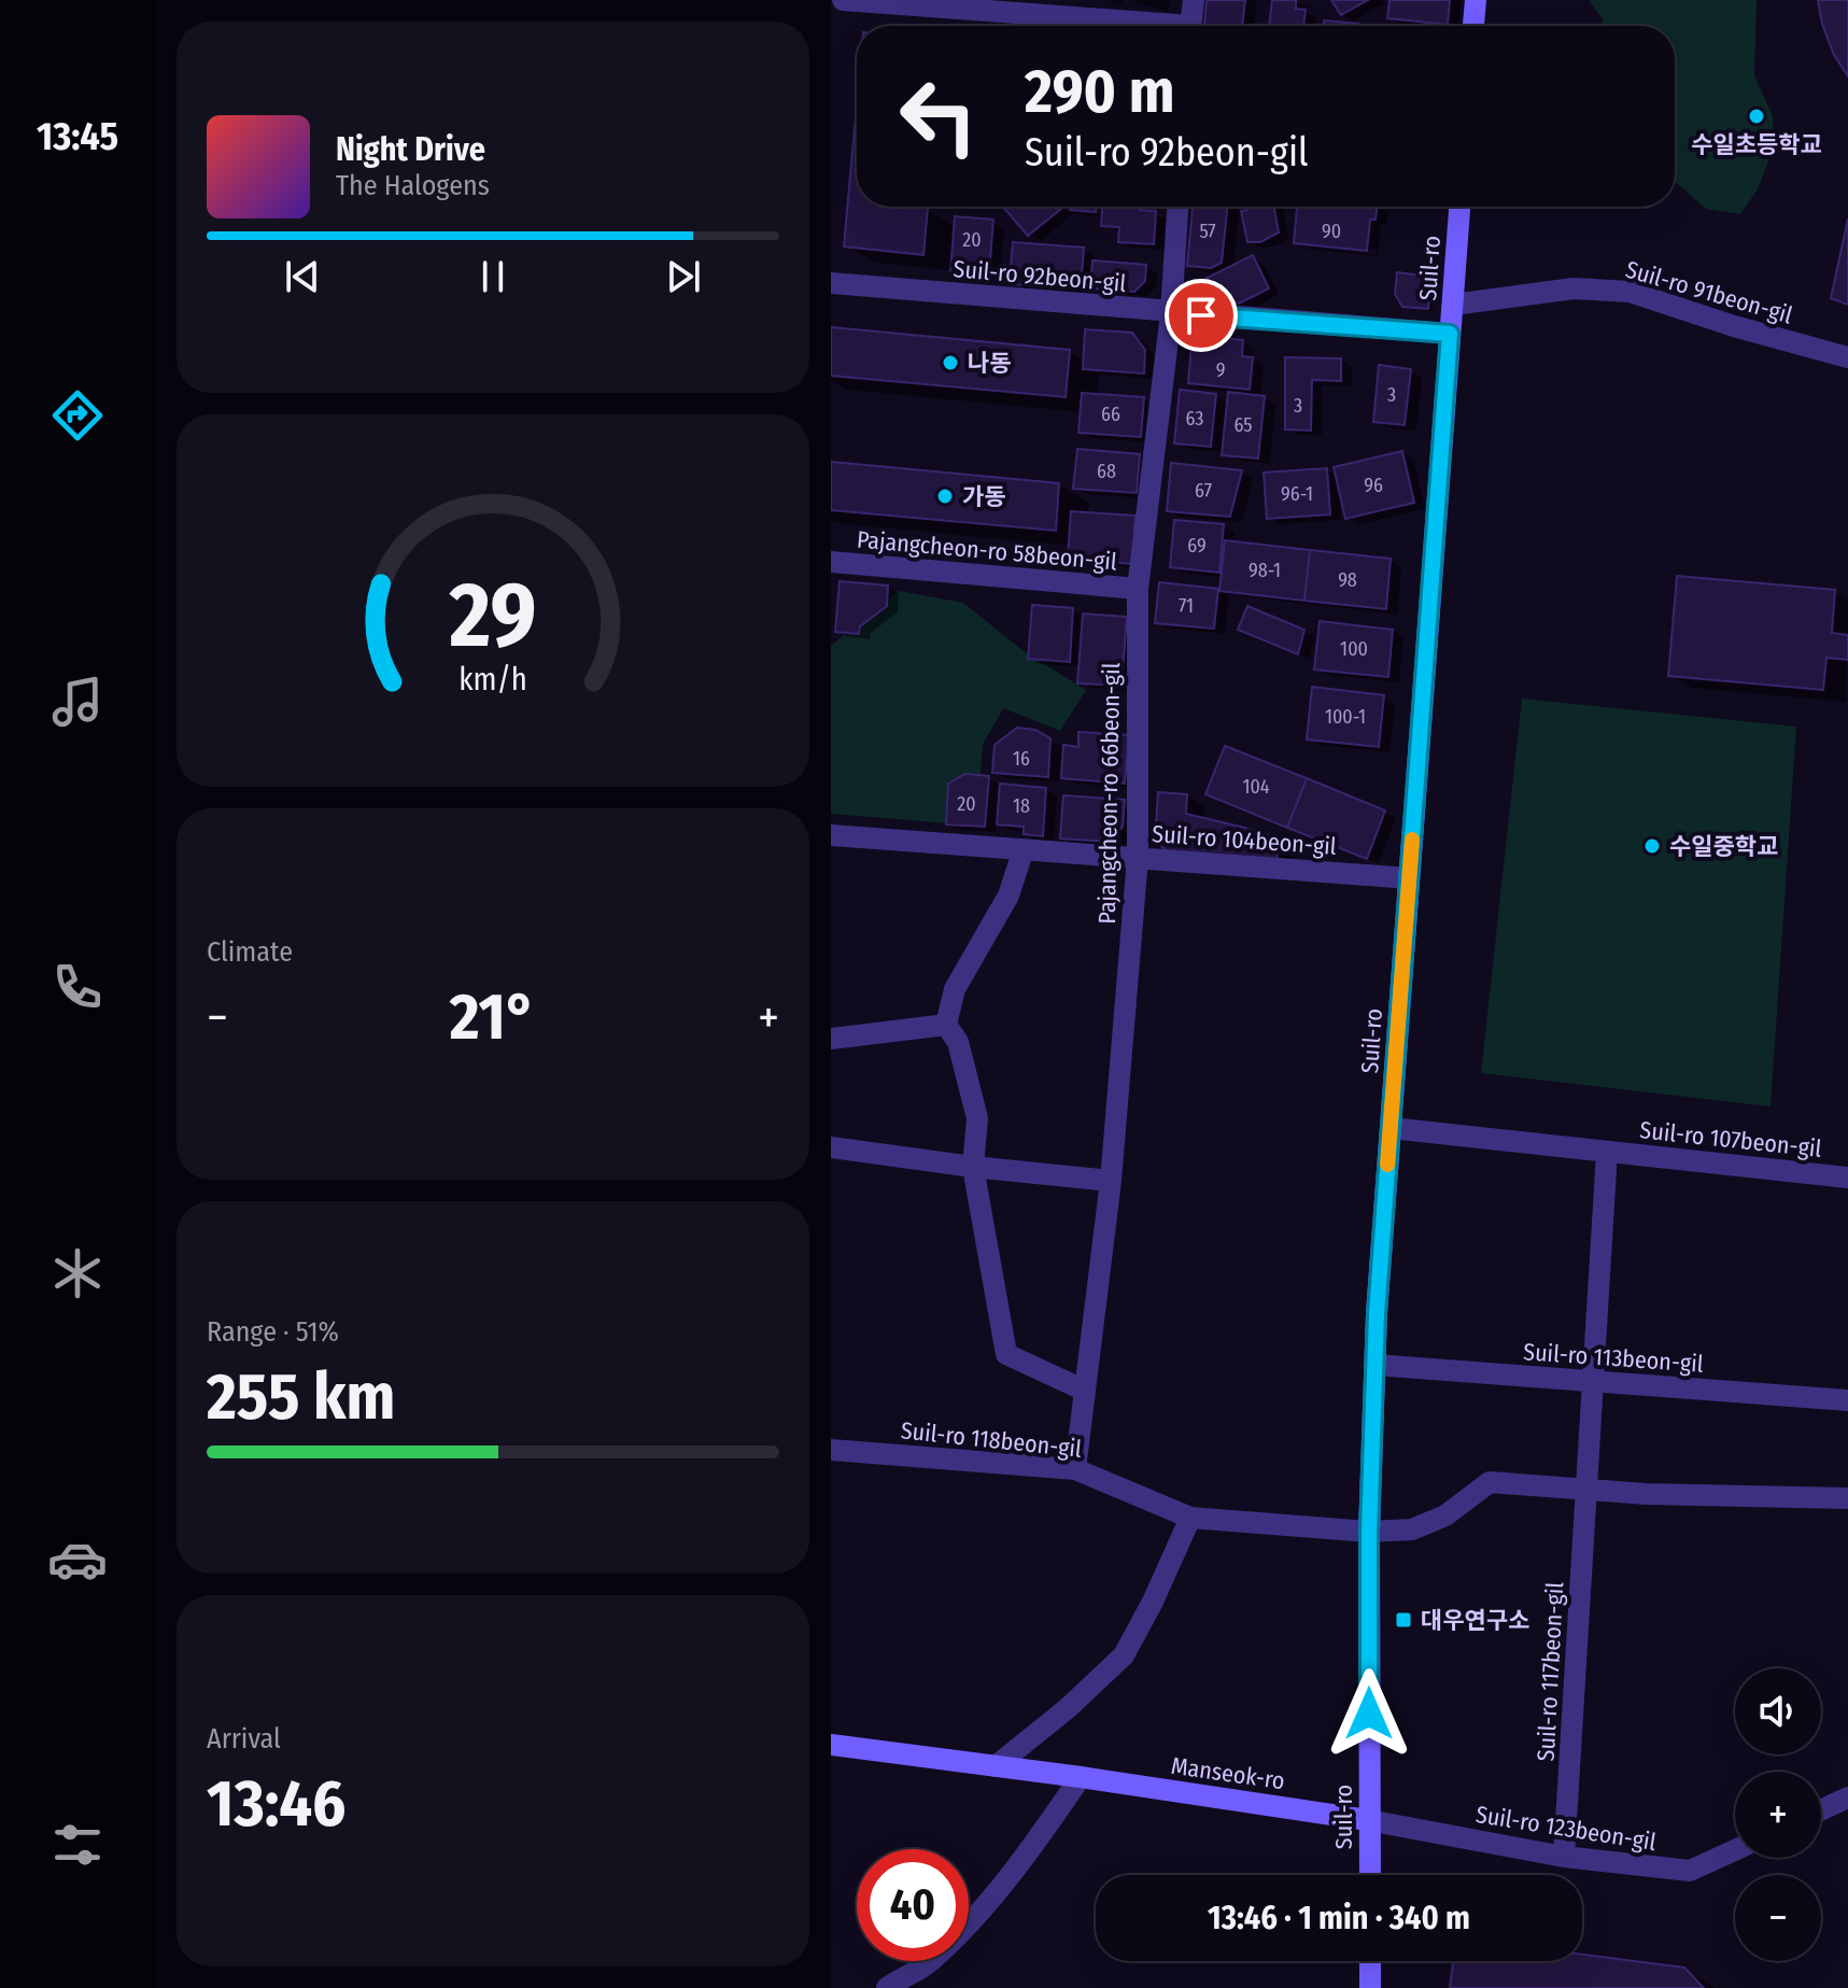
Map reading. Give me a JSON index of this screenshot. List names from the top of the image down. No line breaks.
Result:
{"streets":{"street":["Suil-ro","Suil-ro 92beon-gil","Suil-ro 91beon-gil","Pajangcheon-ro 58beon-gil","Pajangcheon-ro 66beon-gil","Suil-ro 104beon-gil","Suil-ro 107beon-gil","Suil-ro 113beon-gil","Suil-ro 118beon-gil","Suil-ro 117beon-gil","Manseok-ro","Suil-ro 123beon-gil"]},"crossings":[["Suil-ro","Suil-ro 92beon-gil"],["Suil-ro","Suil-ro 91beon-gil"],["Suil-ro","Suil-ro 104beon-gil"],["Suil-ro","Suil-ro 107beon-gil"],["Suil-ro","Suil-ro 113beon-gil"],["Suil-ro","Suil-ro 118beon-gil"],["Suil-ro","Manseok-ro"],["Suil-ro","Suil-ro 123beon-gil"],["Suil-ro 92beon-gil","Pajangcheon-ro 66beon-gil"],["Pajangcheon-ro 58beon-gil","Pajangcheon-ro 66beon-gil"],["Pajangcheon-ro 66beon-gil","Suil-ro 104beon-gil"],["Pajangcheon-ro 66beon-gil","Suil-ro 118beon-gil"],["Suil-ro 107beon-gil","Suil-ro 113beon-gil"],["Suil-ro 107beon-gil","Suil-ro 117beon-gil"],["Suil-ro 113beon-gil","Suil-ro 117beon-gil"],["Suil-ro 117beon-gil","Suil-ro 123beon-gil"],["Manseok-ro","Suil-ro 123beon-gil"]],"places":{"other":["수일초등학교","나동","가동","수일중학교"],"transit":["대우연구소"]},"house_numbers":["57","90","20","9","3","3","66","63","65","68","96","67","96-1","69","98-1","98","71","100","100-1","16","104","20","18"],"page":{"tabs":"13:45","turn":["290 m","Suil-ro 92beon-gil"],"song":["Night Drive","The Halogens"],"tile":["Climate",["Range · 51%","255 km"],["Arrival","13:46"]],"heat":["−","21°","+"],"map_buttons":["+","−"],"limit":"40","trip":"13:46 · 1 min · 340 m","gauge":["29","km/h"]}}
